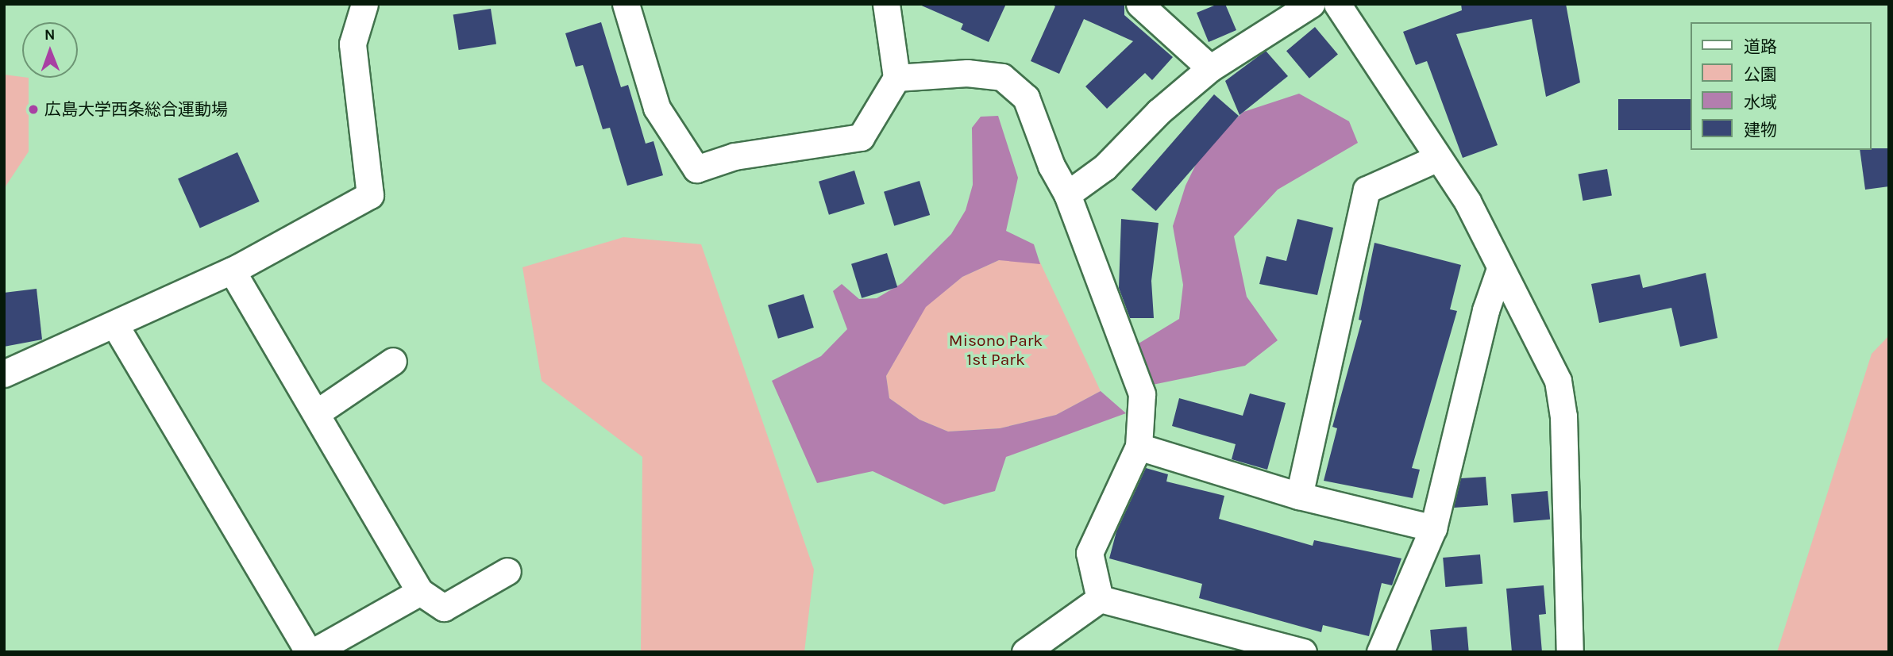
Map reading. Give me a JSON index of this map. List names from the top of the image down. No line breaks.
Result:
{"parks":["Misono Park 1st Park"],"places":["広島大学西条総合運動場"],"legend":["道路","公園","水域","建物"],"north":"top"}
